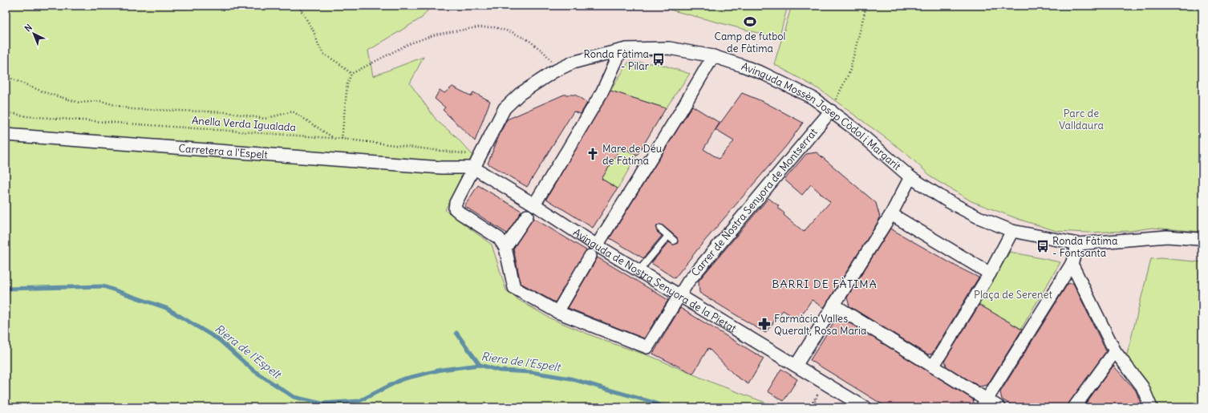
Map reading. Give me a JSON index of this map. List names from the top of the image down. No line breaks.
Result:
{"streets":{"street":["Avinguda Mossèn Josep Còdol i Margarit","Carretera a l'Espelt","Carrer de Nostra Senyora de Montserrat","Avinguda de Nostra Senyora de la Pietat"],"path":["Anella Verda Igualada"]},"crossings":[["Avinguda Mossèn Josep Còdol i Margarit","Anella Verda Igualada"],["Avinguda Mossèn Josep Còdol i Margarit","Carretera a l'Espelt"],["Avinguda Mossèn Josep Còdol i Margarit","Carrer de Nostra Senyora de Montserrat"],["Avinguda Mossèn Josep Còdol i Margarit","Avinguda de Nostra Senyora de la Pietat"],["Carretera a l'Espelt","Avinguda de Nostra Senyora de la Pietat"],["Carrer de Nostra Senyora de Montserrat","Avinguda de Nostra Senyora de la Pietat"]],"districts":["BARRI DE FÀTIMA"],"water":["Riera de l'Espelt"],"parks":["Parc de Valldaura","Plaça de Serenet"],"places":{"sports":["Camp de futbol de Fàtima"],"bus stop":["Ronda Fàtima - Pilar","Ronda Fàtima - Fontsanta"],"church":["Mare de Déu de Fàtima"],"pharmacy":["Farmàcia Valles Queralt, Rosa Maria"]},"north":"top left"}
